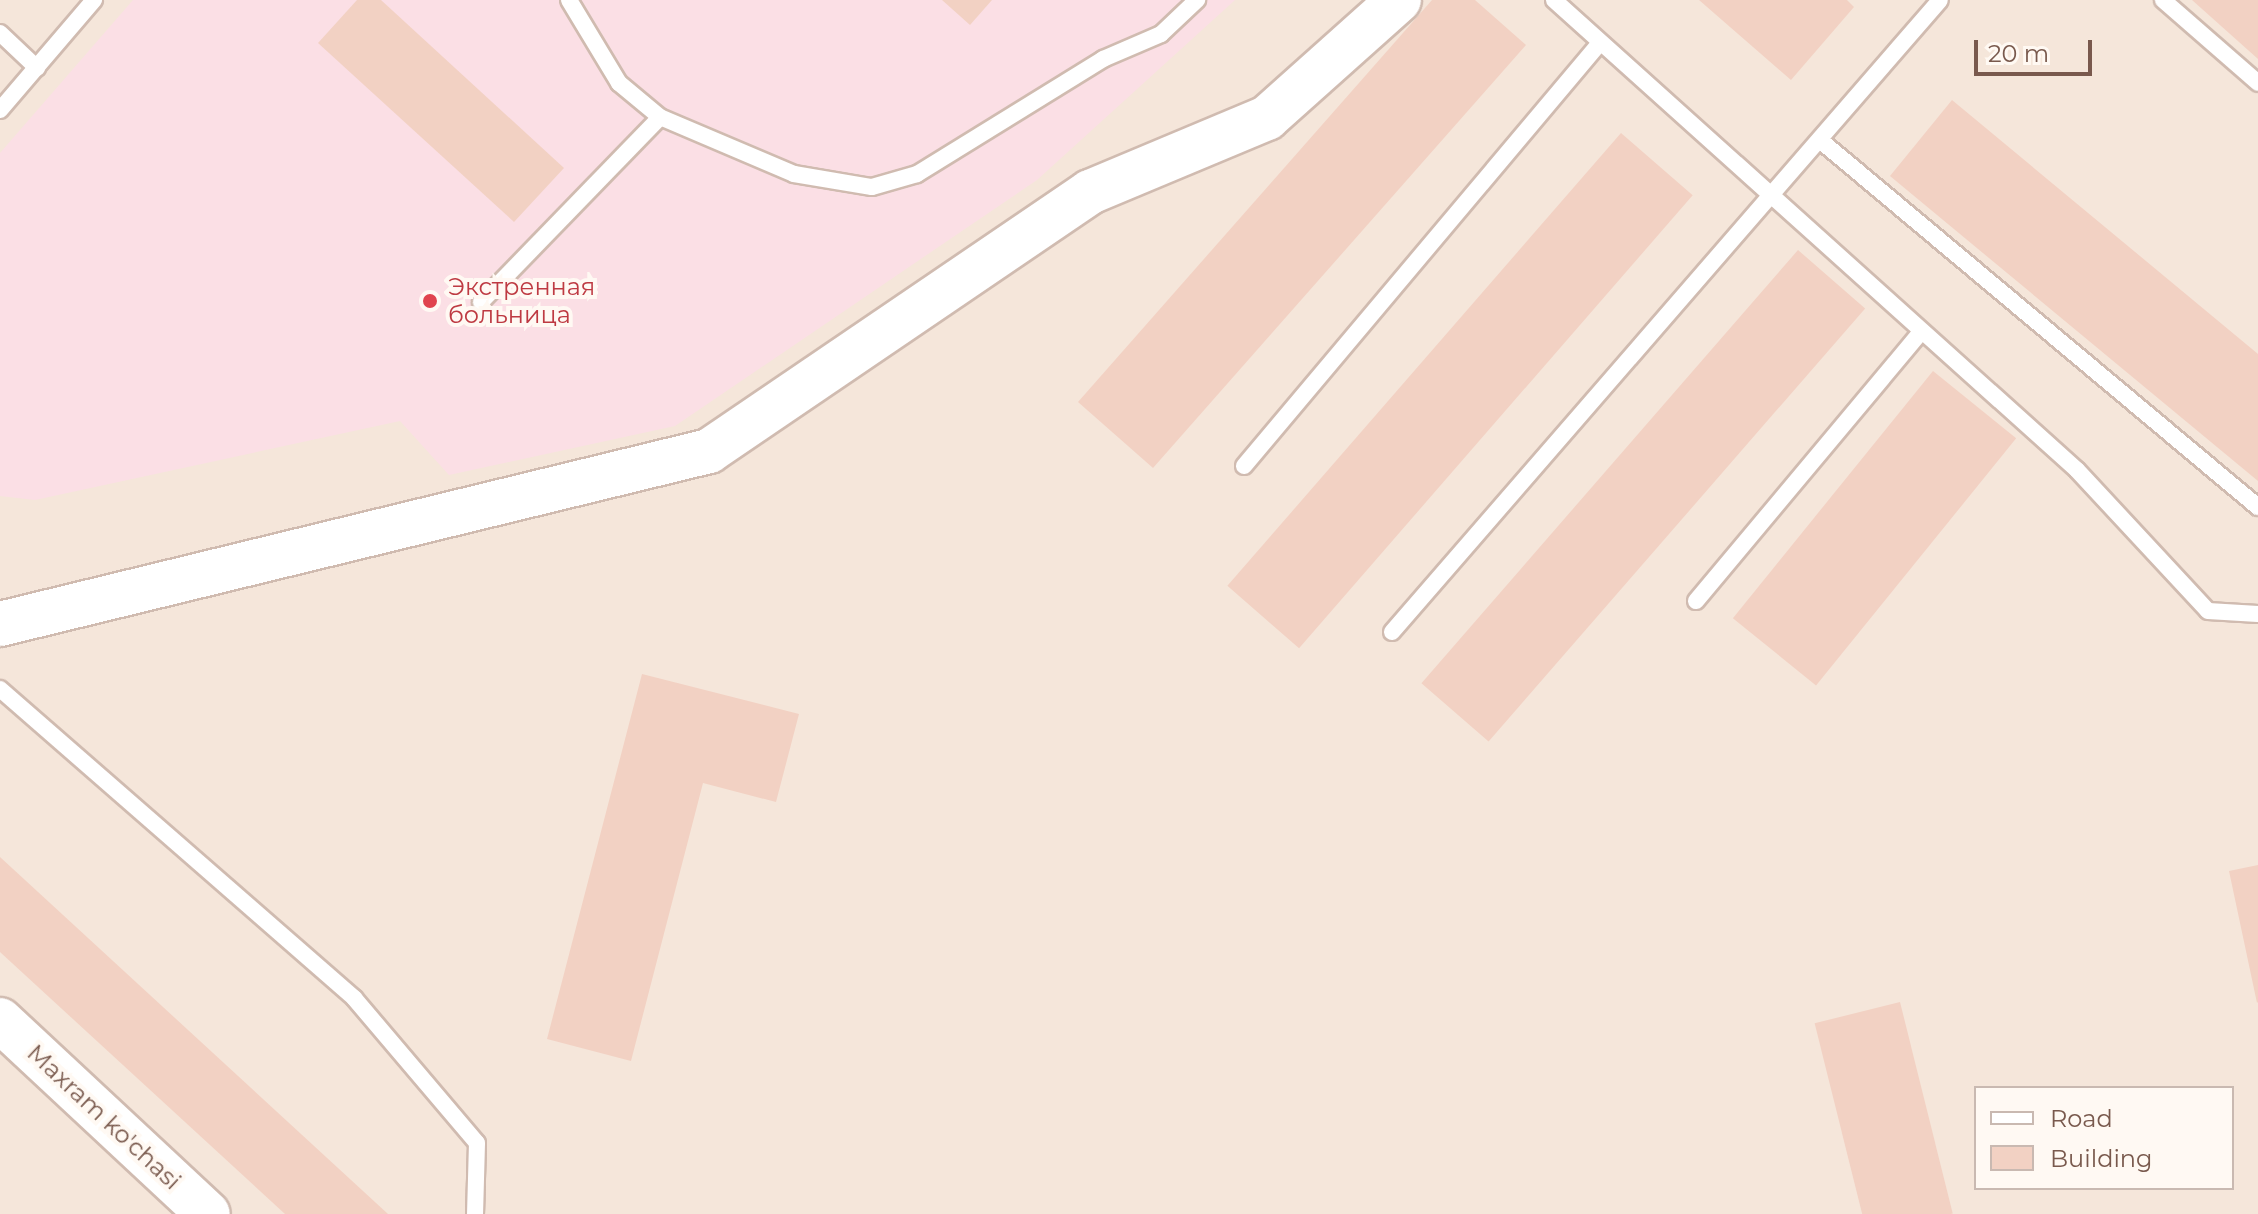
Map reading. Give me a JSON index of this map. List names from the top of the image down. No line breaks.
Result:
{"streets":{"street":["Maxram ko'chasi"]},"places":["Экстренная больница"],"legend":["Road","Building"],"scale_bar":"20 m"}
